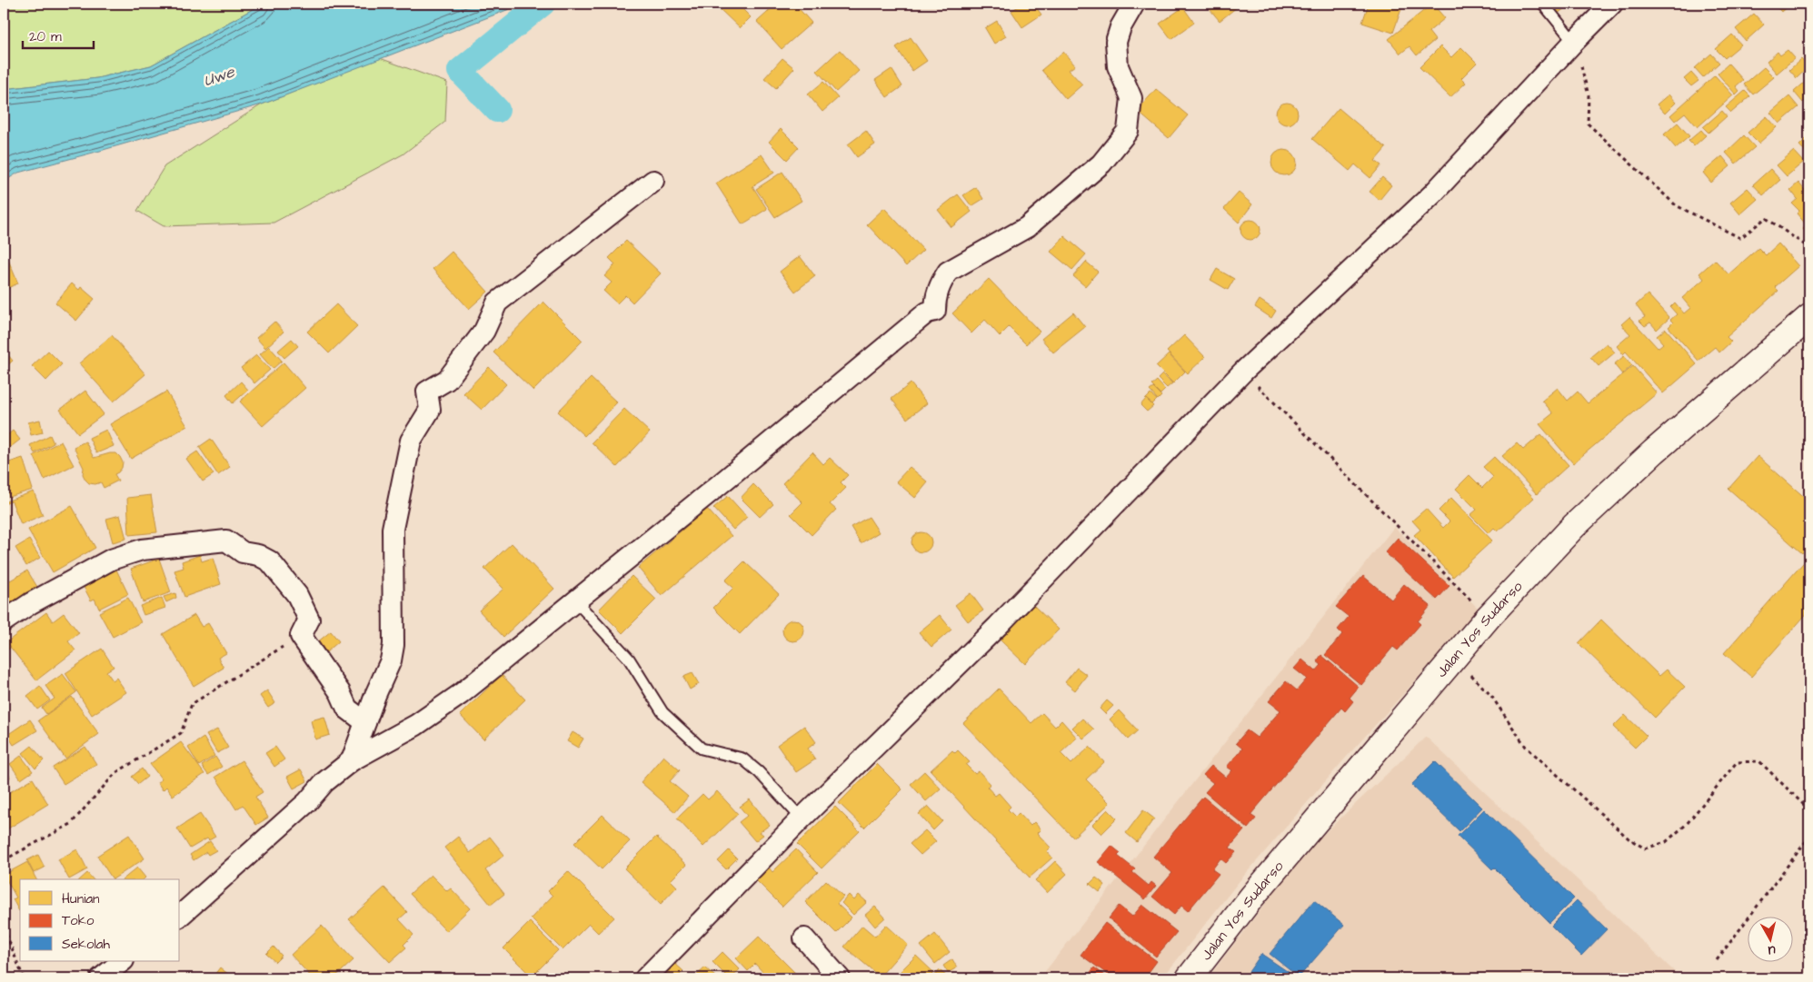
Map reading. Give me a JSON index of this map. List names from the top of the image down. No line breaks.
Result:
{"streets":{"main road":["Jalan Yos Sudarso"]},"water":["Uwe"],"legend":["Hunian","Toko","Sekolah"],"scale_bar":"20 m","north":"bottom"}
